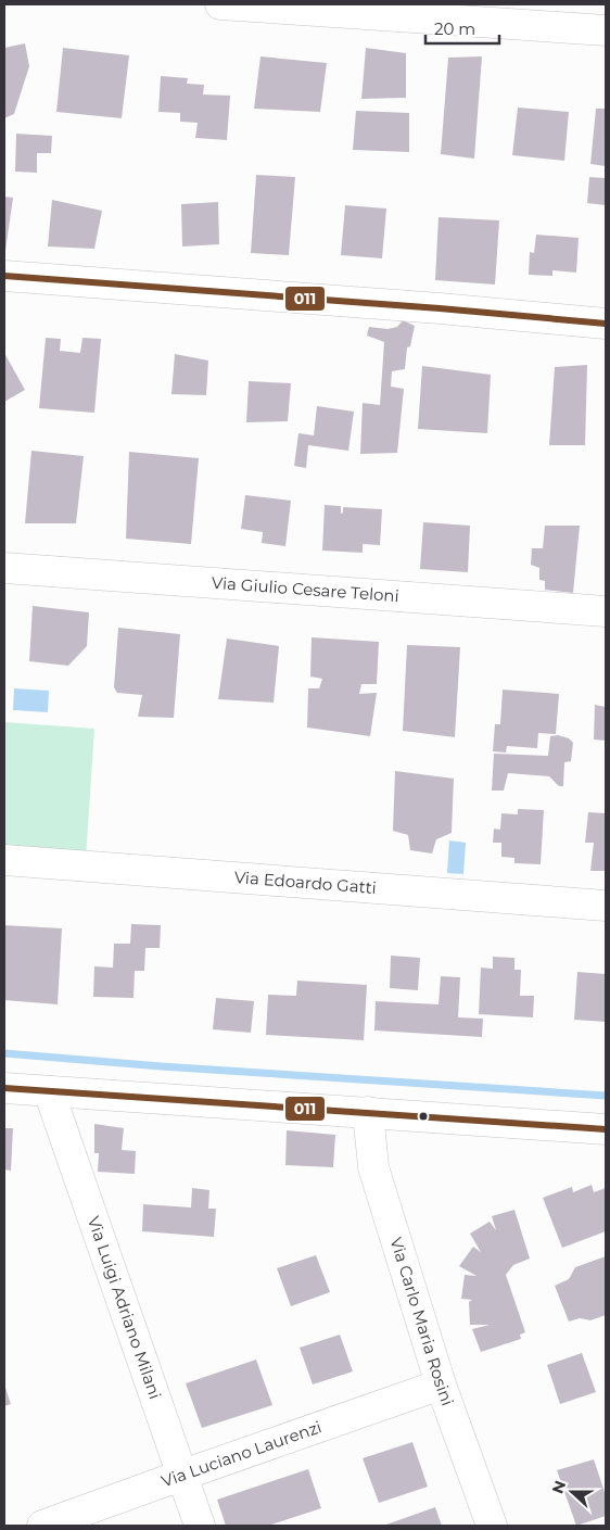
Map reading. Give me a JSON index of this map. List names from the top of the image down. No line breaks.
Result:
{"streets":{"street":["Via Giulio Cesare Teloni","Via Edoardo Gatti","Via Luigi Adriano Milani","Via Carlo Maria Rosini","Via Luciano Laurenzi"]},"crossings":[["Via Luigi Adriano Milani","Via Luciano Laurenzi"],["Via Carlo Maria Rosini","Via Luciano Laurenzi"]],"lines":["transit line 011"],"scale_bar":"20 m","north":"left"}
